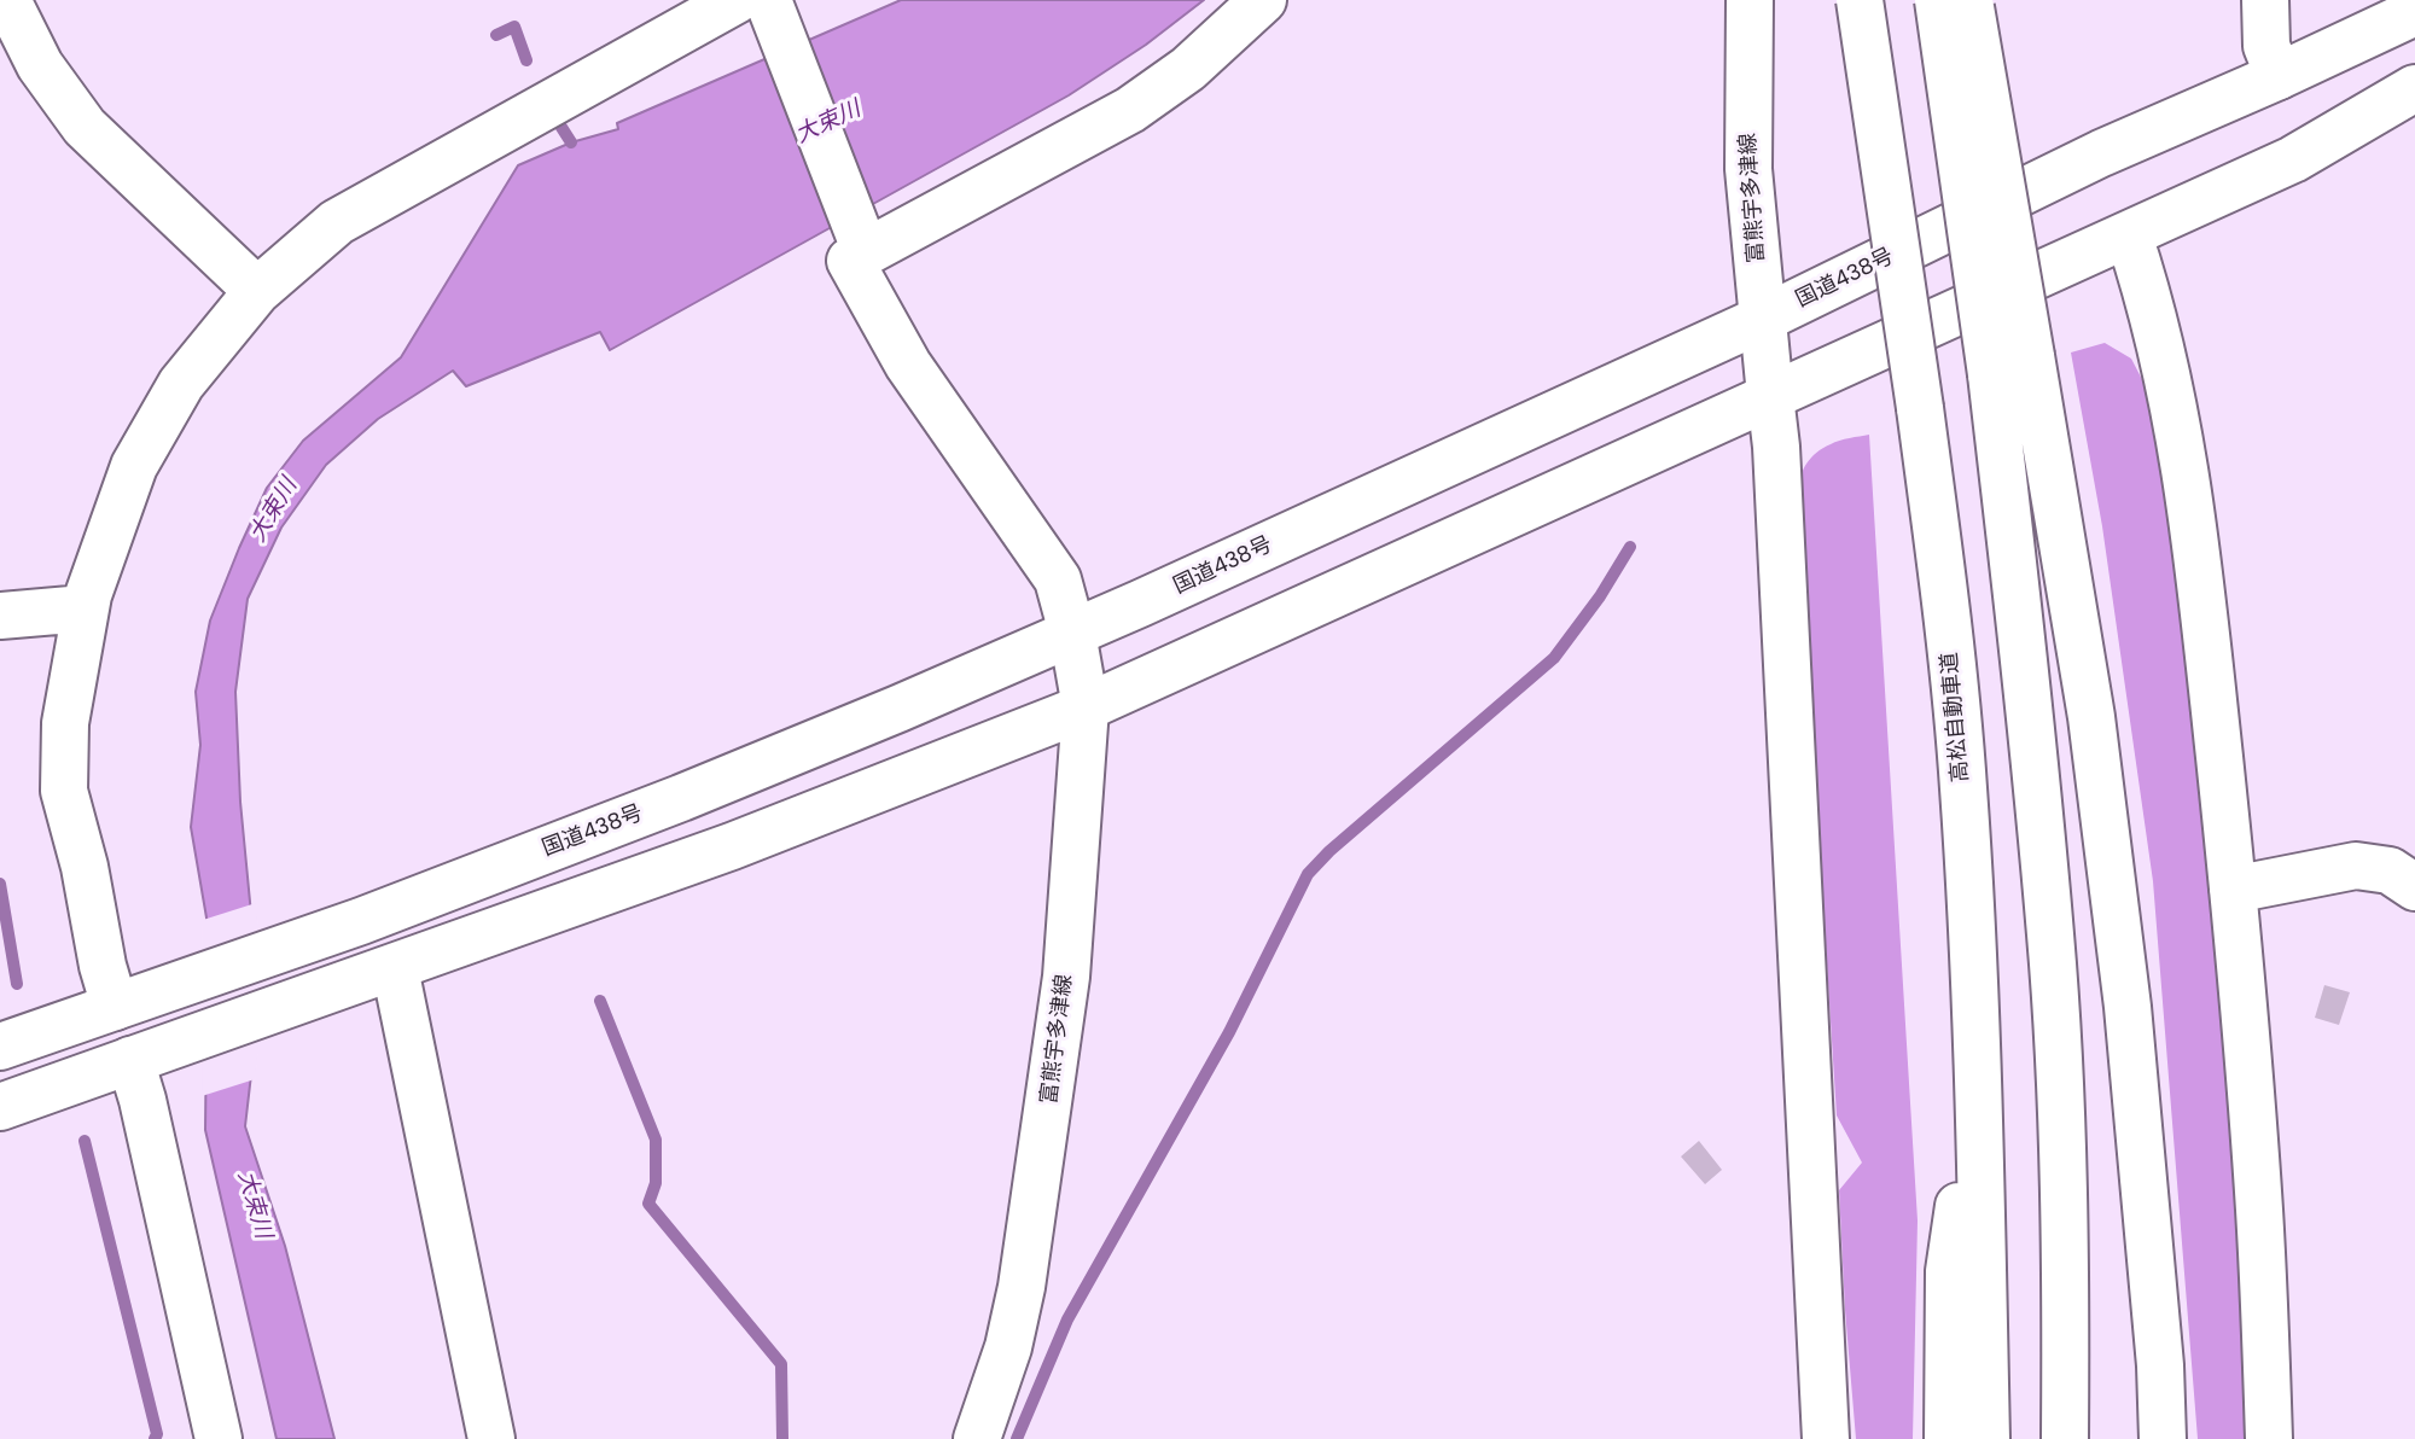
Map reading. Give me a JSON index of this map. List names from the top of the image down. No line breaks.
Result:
{"streets":{"main road":["富熊宇多津線","国道438号","高松自動車道"]},"crossings":[["富熊宇多津線","国道438号"]],"water":["大束川"]}
